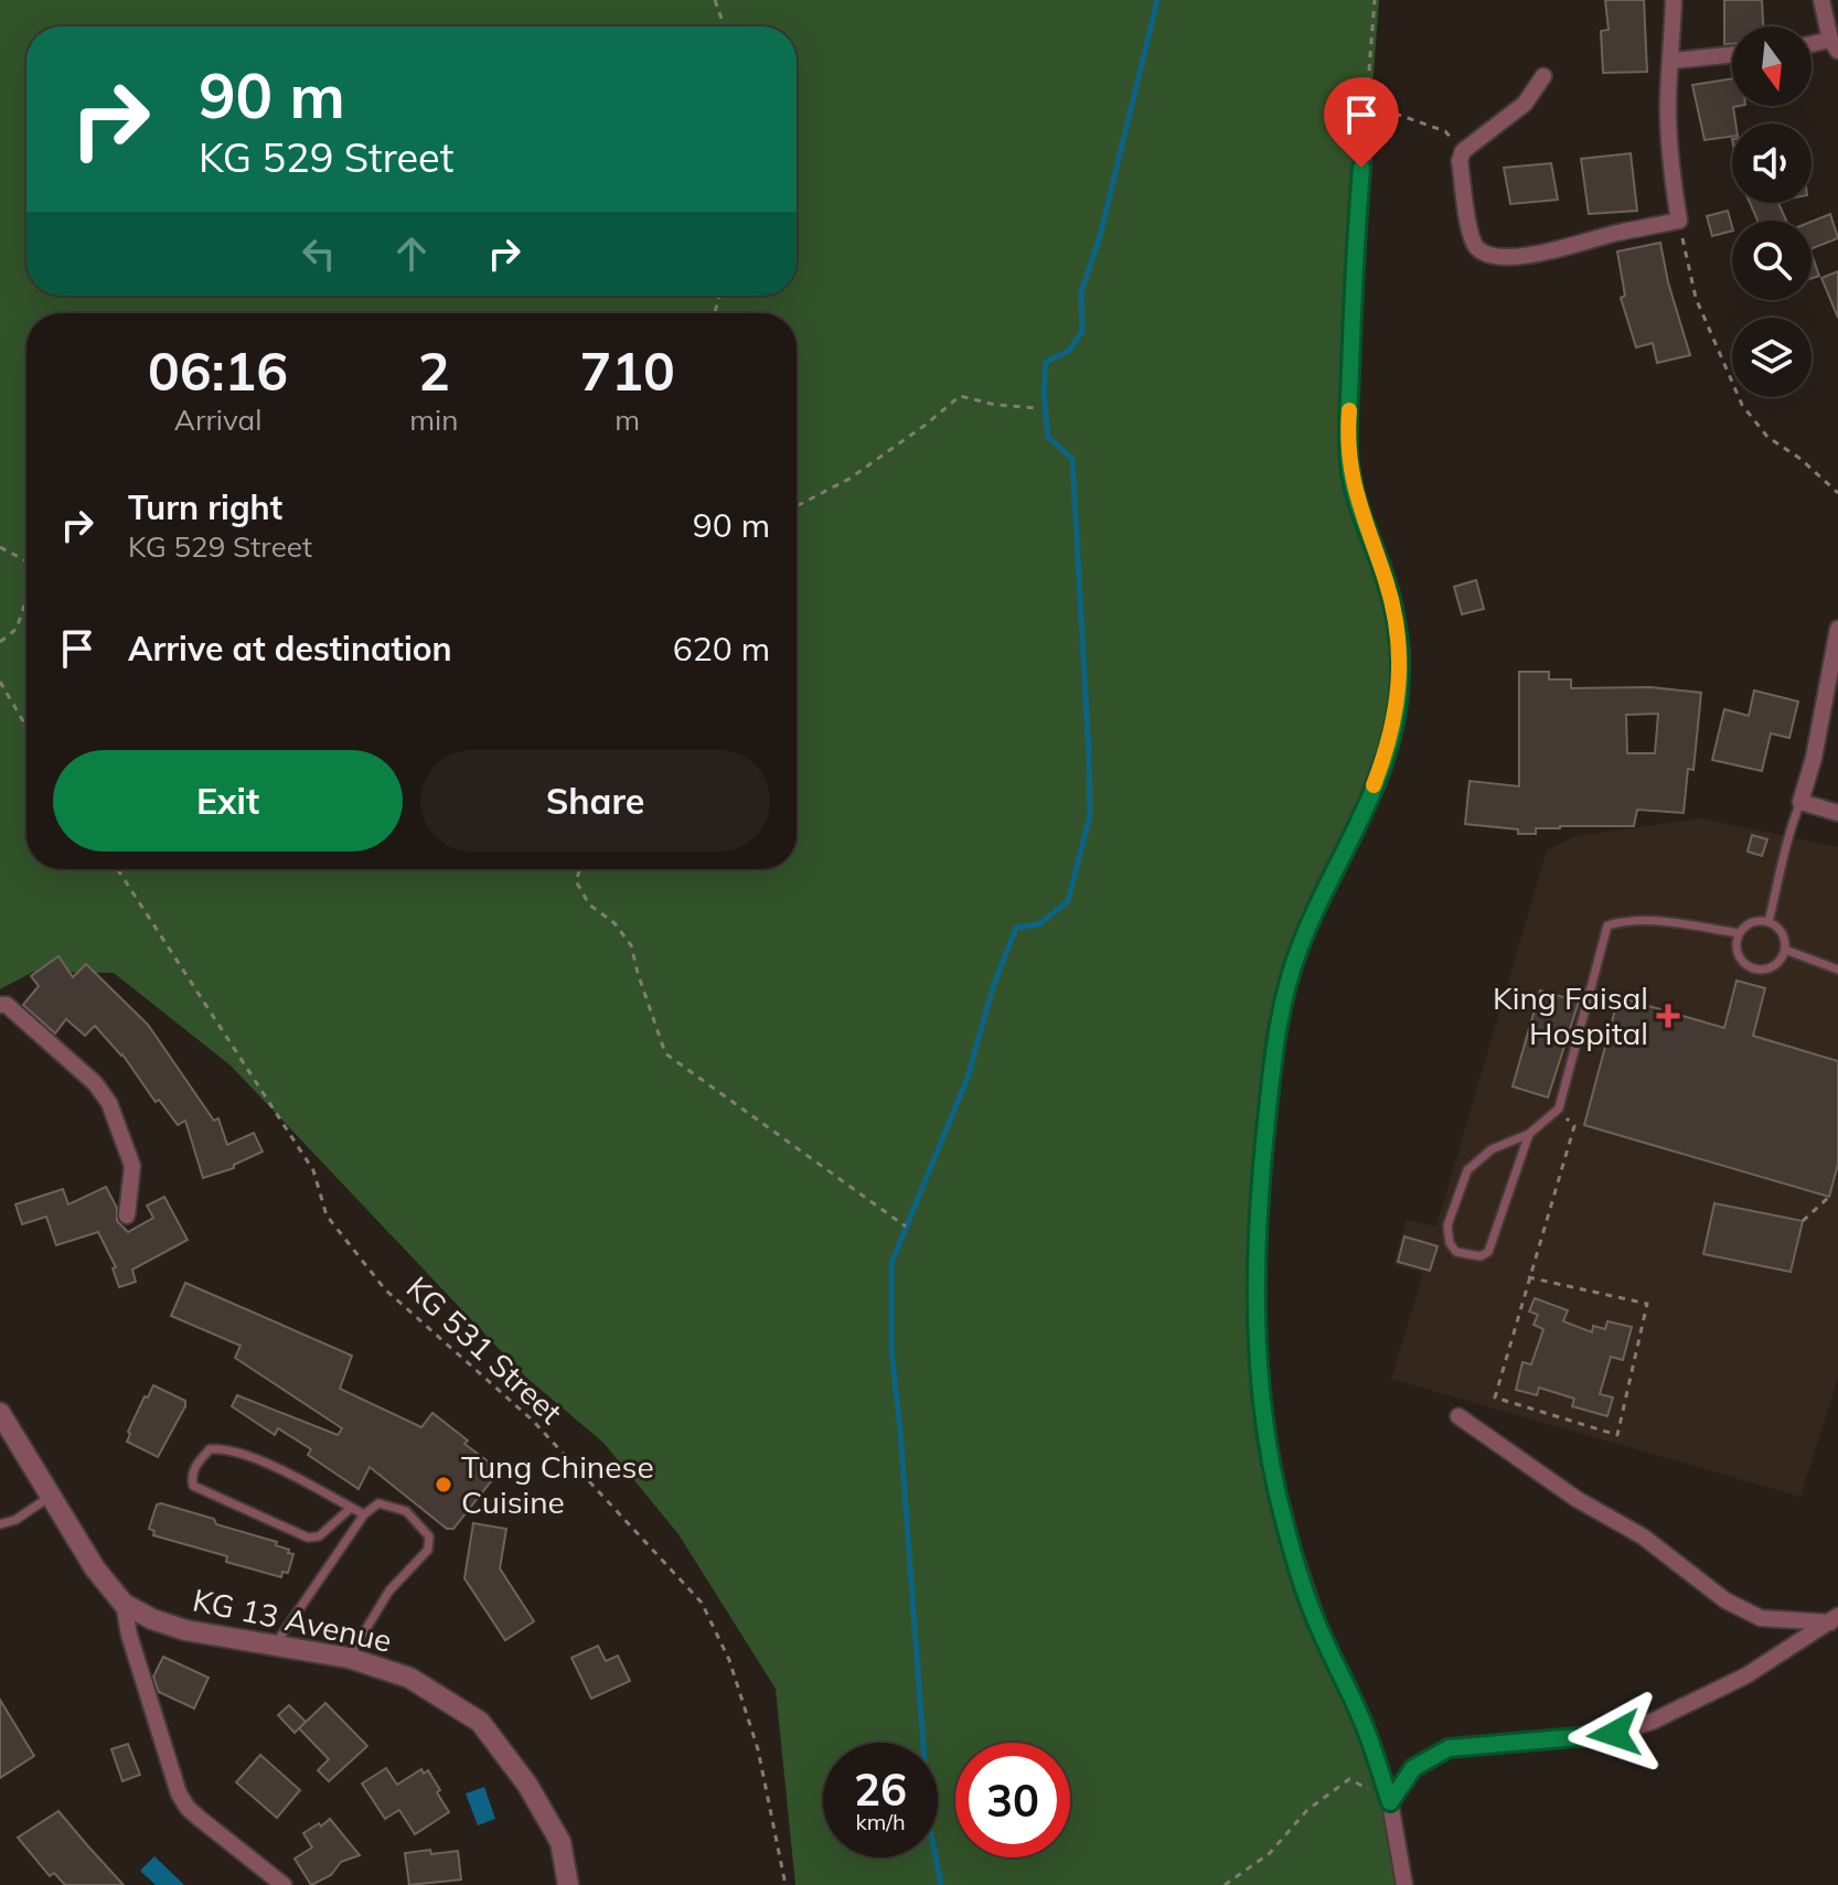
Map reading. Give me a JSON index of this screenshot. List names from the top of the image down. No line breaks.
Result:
{"streets":{"street":["KG 13 Avenue"],"path":["KG 531 Street"]},"places":{"health":["King Faisal Hospital"],"other":["Tung Chinese Cuisine"]},"north":"bottom","page":{"turn":["90 m","KG 529 Street"],"eta":["06:16","Arrival","2","min","710","m"],"list":[{"name":"Turn right","note":"KG 529 Street","value":"90 m"},{"name":"Arrive at destination","value":"620 m"}],"buttons":["Exit","Share"],"speed":"26 km/h","limit":"30"}}
